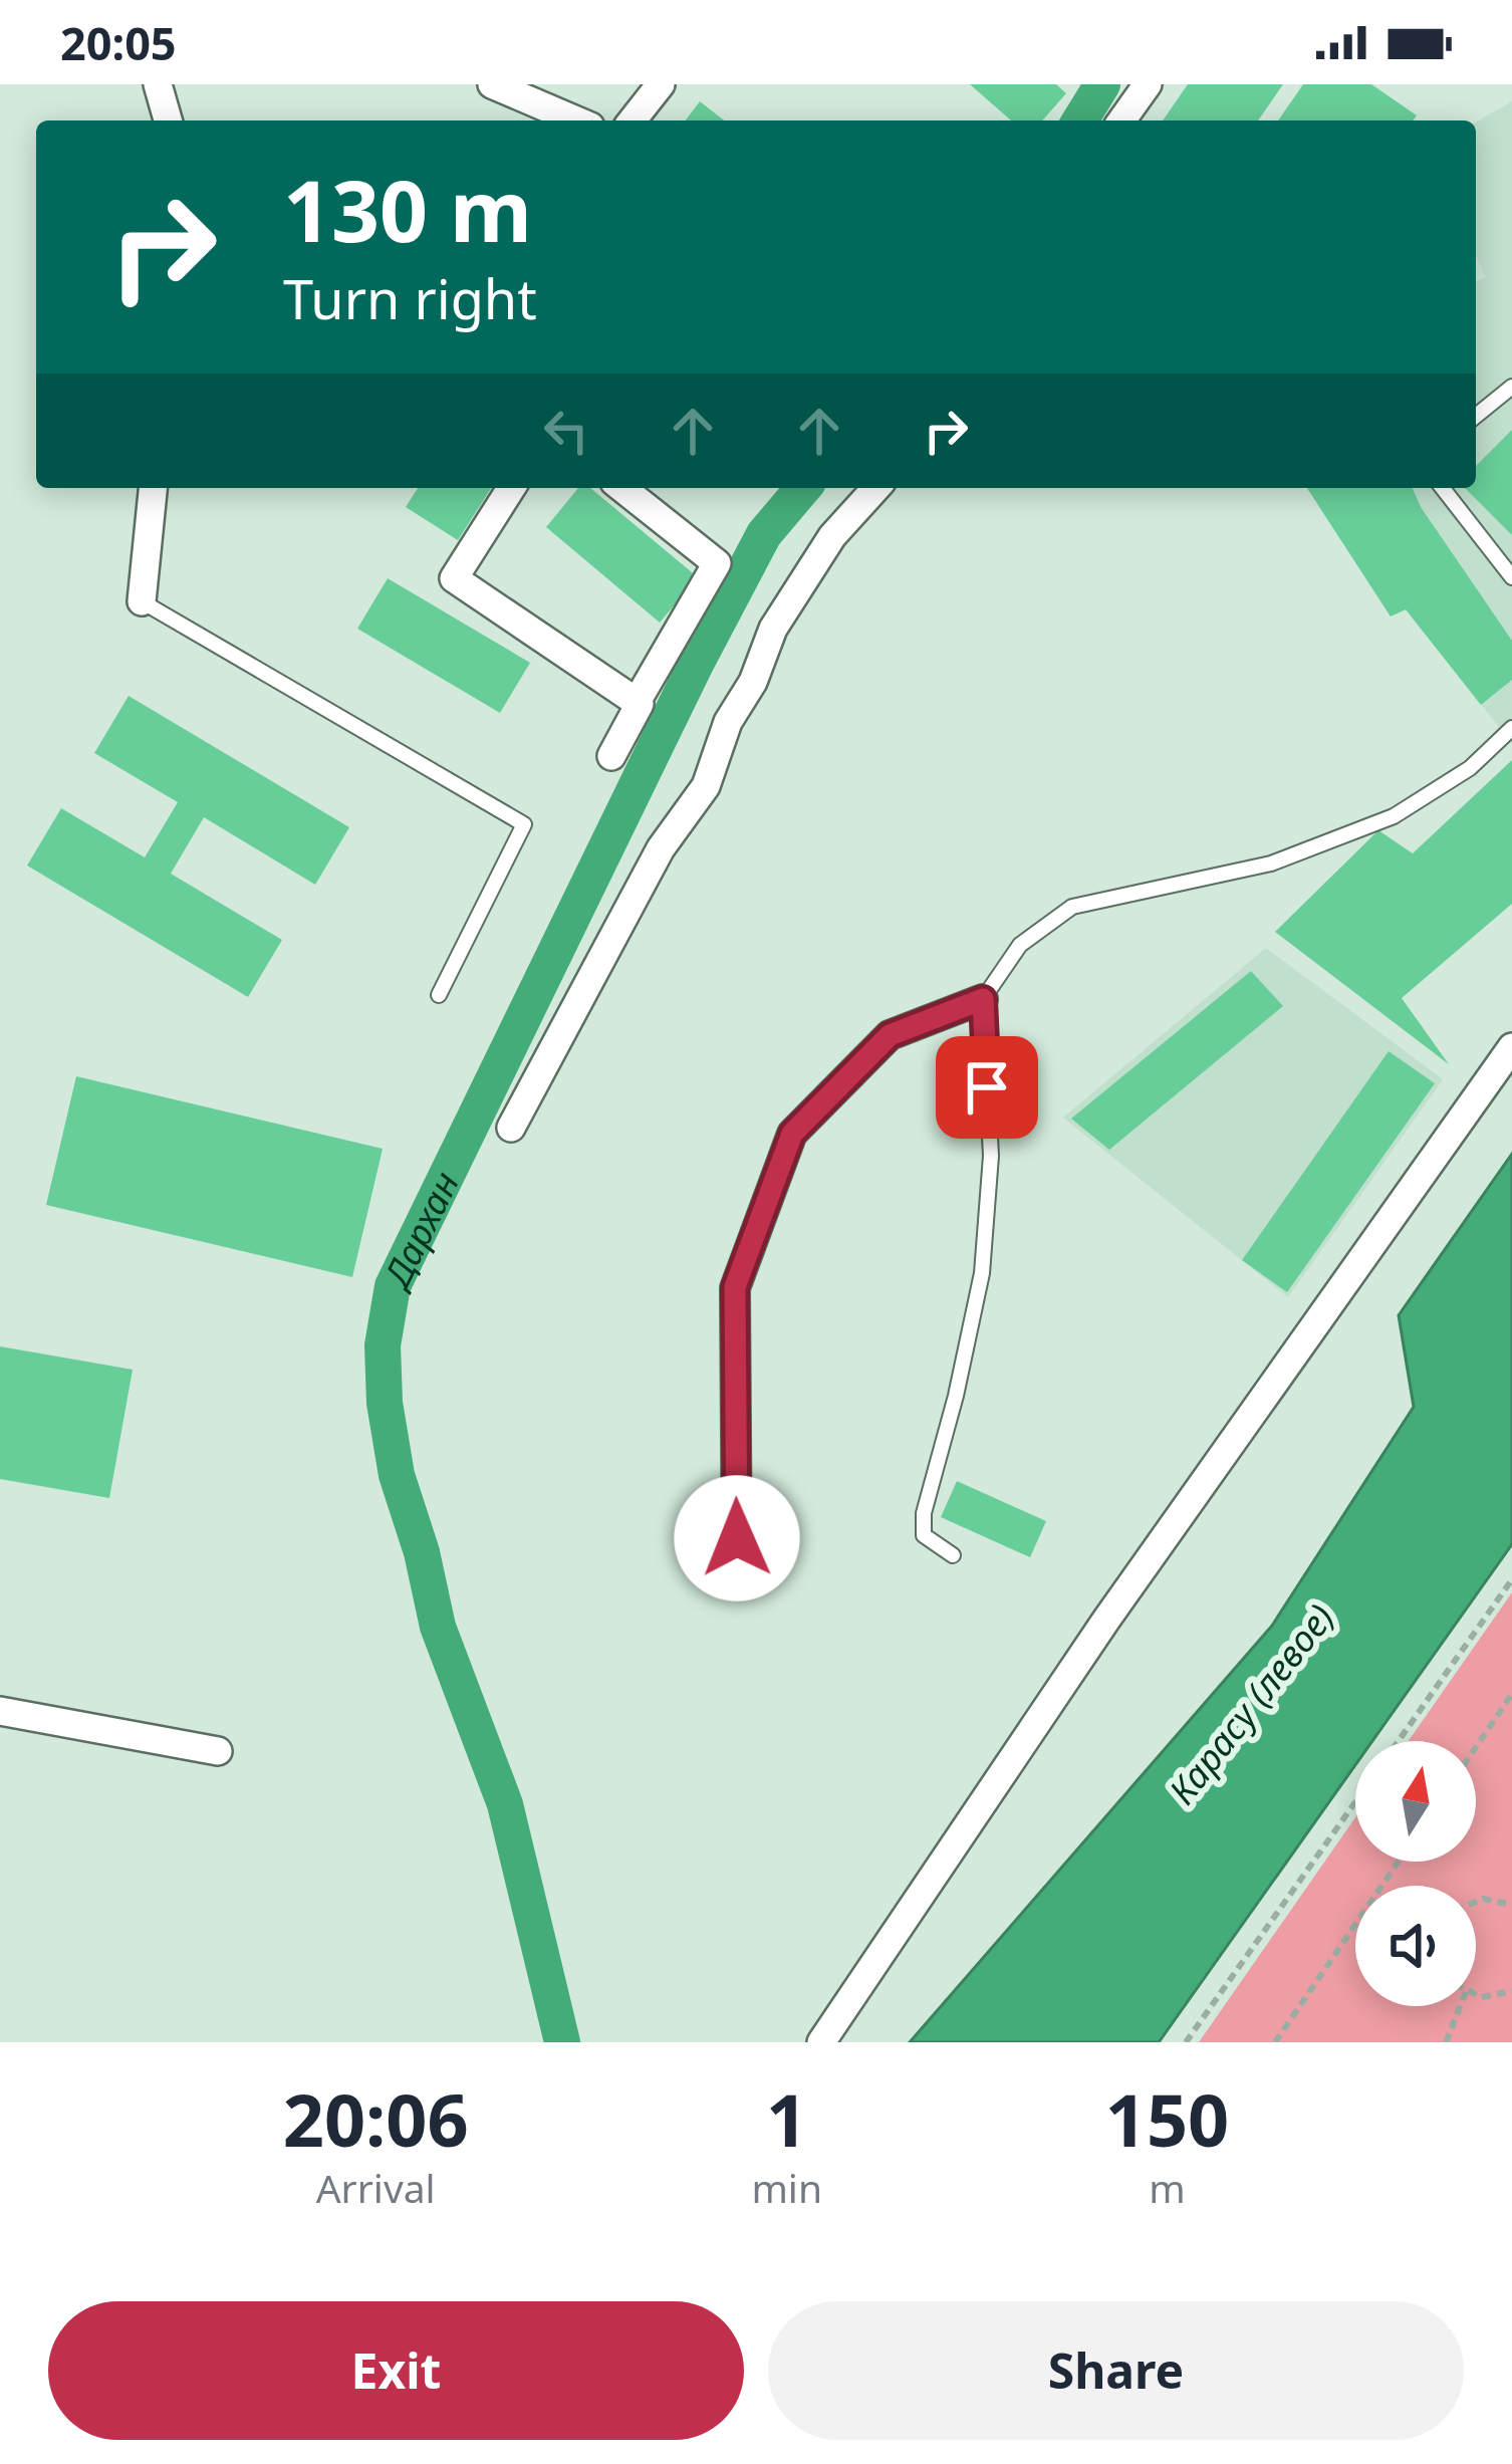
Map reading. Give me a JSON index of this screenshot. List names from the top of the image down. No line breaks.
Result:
{"water":["Дархан","Карасу (левое)"],"north":"top","page":{"status":"20:05","turn":["130 m","Turn right"],"eta":["20:06","Arrival","1","min","150","m"],"buttons":["Exit","Share"]}}
